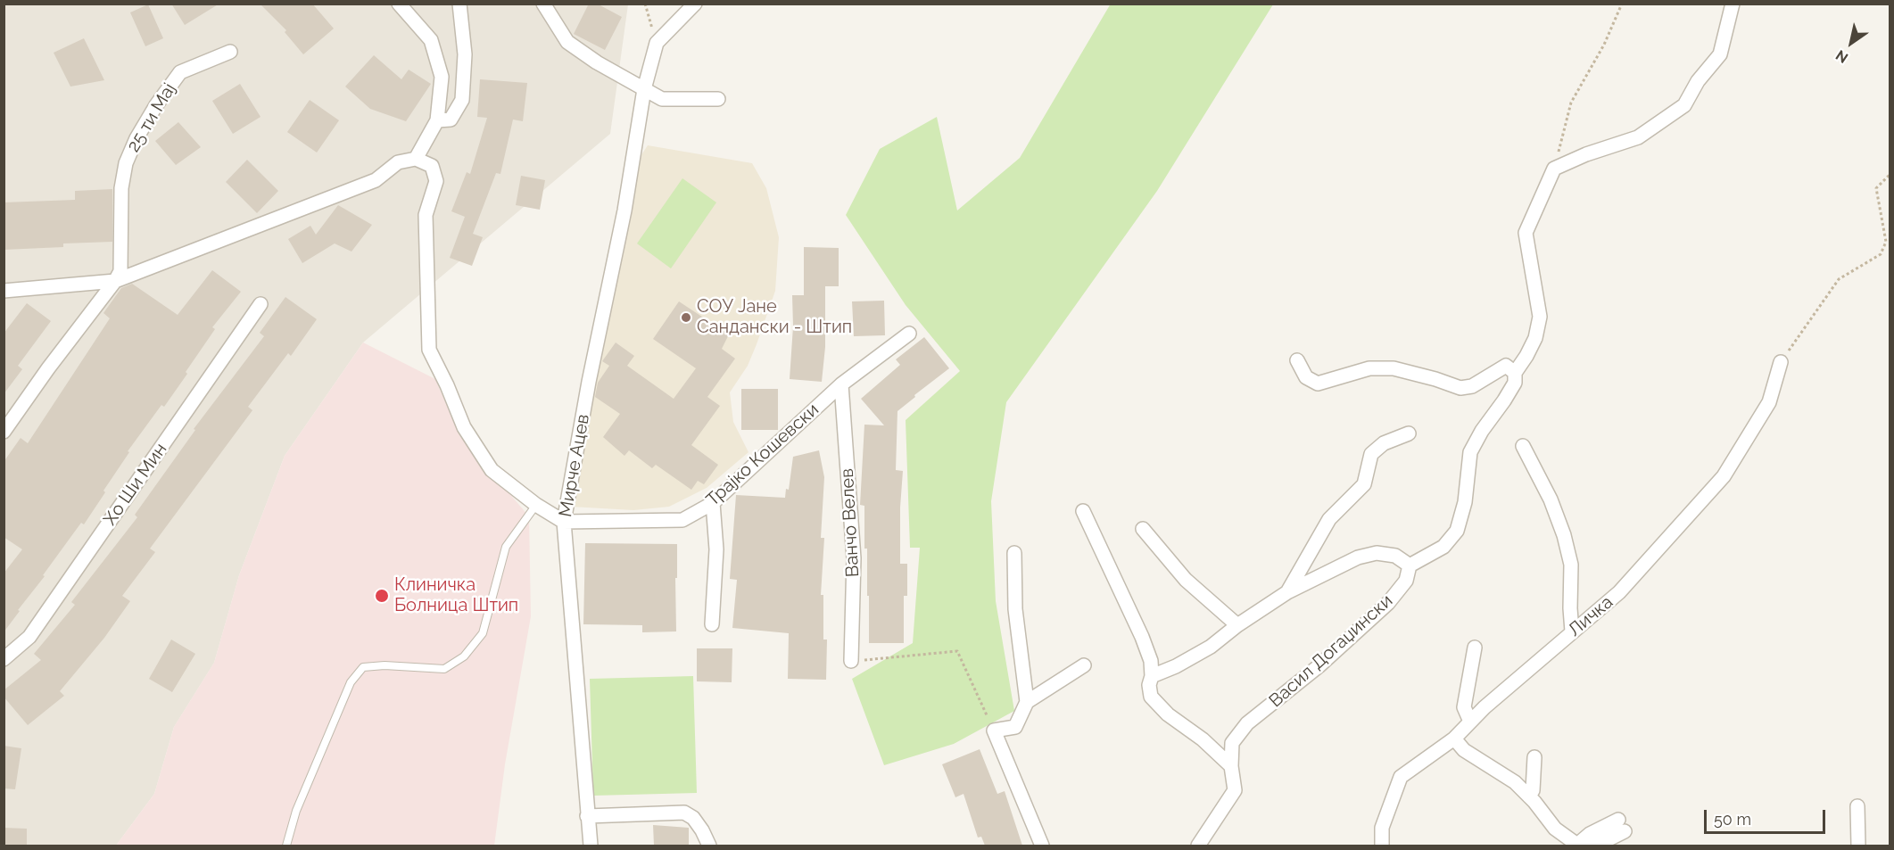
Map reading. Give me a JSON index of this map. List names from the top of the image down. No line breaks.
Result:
{"streets":{"street":["25 ти Мај","Трајко Кошевски","Мирче Ацев","Хо Ши Мин","Ванчо Велев","Личка","Васил Догаџински"]},"crossings":[["Трајко Кошевски","Мирче Ацев"],["Трајко Кошевски","Ванчо Велев"]],"places":["СОУ Јане Сандански - Штип","Клиничка Болница Штип"],"scale_bar":"50 m","north":"bottom left"}
